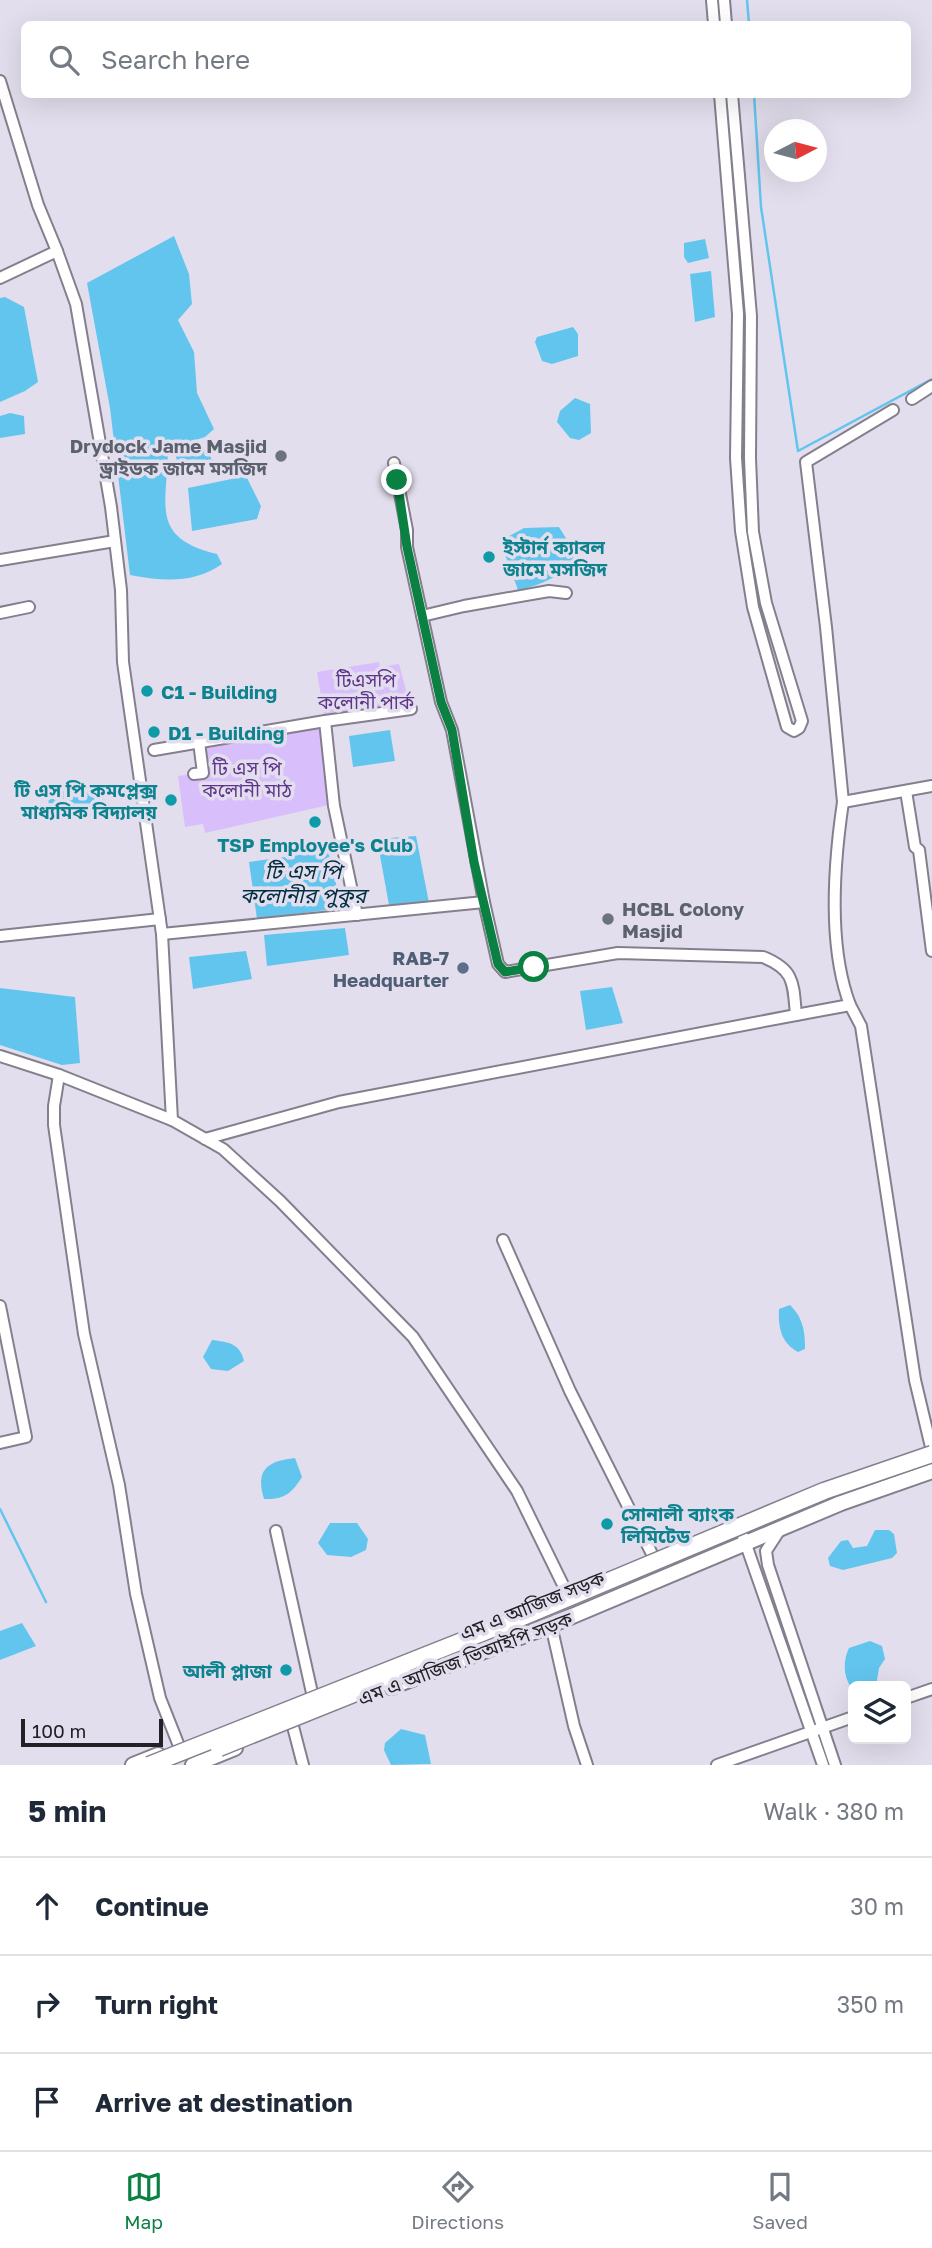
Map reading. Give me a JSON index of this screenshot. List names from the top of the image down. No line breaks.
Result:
{"streets":{"main road":["এম এ আজিজ সড়ক","এম এ আজিজ ভিআইপি সড়ক"]},"water":["টি এস পি কলোনীর পুকুর"],"parks":["টিএসপি কলোনী পার্ক","টি এস পি কলোনী মাঠ"],"places":["Drydock Jame Masjid ড্রাইডক জামে মসজিদ","ইস্টার্ন ক্যাবল জামে মসজিদ","C1 - Building","D1 - Building","টি এস পি কমপ্লেক্স মাধ্যমিক বিদ্যালয়","TSP Employee's Club","HCBL Colony Masjid","RAB-7 Headquarter","সোনালী ব্যাংক লিমিটেড","আলী প্লাজা"],"scale_bar":"100 m","north":"right","page":{"search":"Search here","scale":"100 m","heading":["5 min","Walk · 380 m"],"list":[["Continue","30 m"],["Turn right","350 m"],"Arrive at destination"],"nav":["Map","Directions","Saved"]}}
